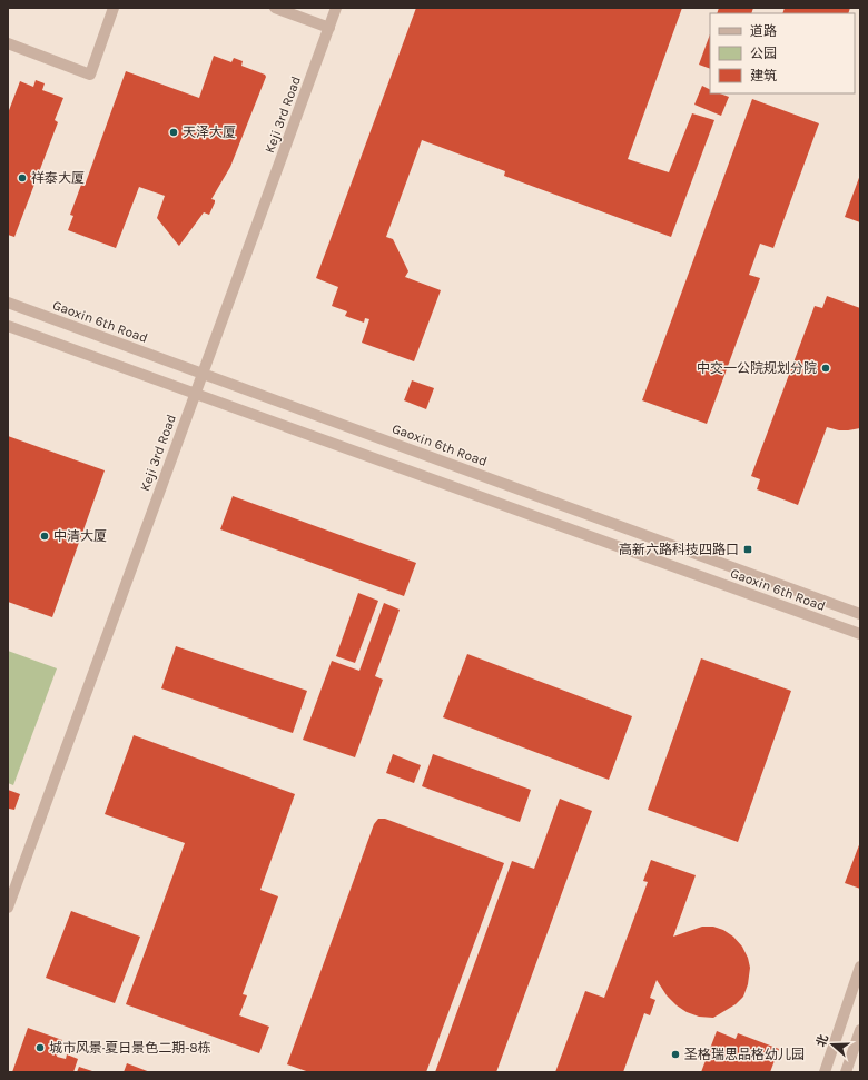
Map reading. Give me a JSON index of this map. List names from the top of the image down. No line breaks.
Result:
{"streets":{"street":["Keji 3rd Road","Gaoxin 6th Road"]},"crossings":[["Keji 3rd Road","Gaoxin 6th Road"]],"places":{"other":["天泽大厦","祥泰大厦","中交一公院规划分院","中清大厦","城市风景·夏日景色二期-8栋","圣格瑞思品格幼儿园"],"transit":["高新六路科技四路口"]},"legend":["道路","公园","建筑"],"north":"left"}
